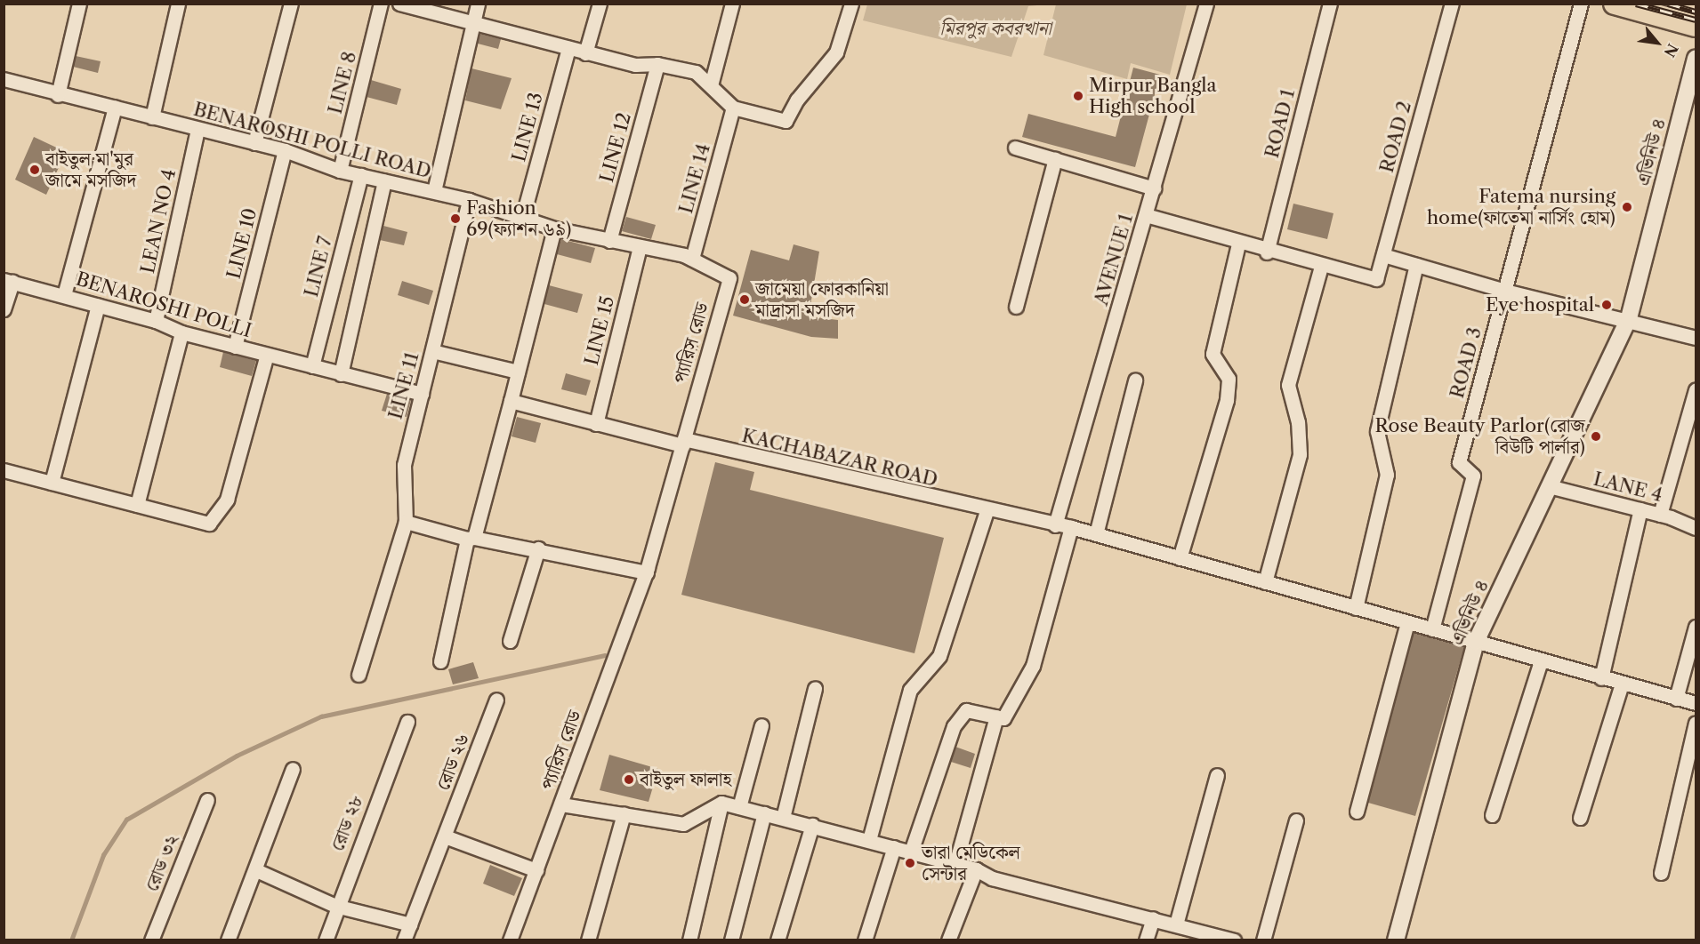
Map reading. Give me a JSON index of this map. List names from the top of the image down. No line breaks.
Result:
{"streets":{"street":["LINE 8","ROAD 1","LINE 13","ROAD 2","BENAROSHI POLLI ROAD","LINE 12","এভিনিউ ৪","LINE 14","LEAN NO 4","LINE 10","AVENUE 1","LINE 7","BENAROSHI POLLI","LINE 15","প্যারিস রোড","ROAD 3","LINE 11","KACHABAZAR ROAD","LANE 4","রোড ২৬","রোড ২৮","রোড ৩২"]},"crossings":[["LINE 8","BENAROSHI POLLI ROAD"],["LINE 13","BENAROSHI POLLI ROAD"],["BENAROSHI POLLI ROAD","LINE 12"],["BENAROSHI POLLI ROAD","LINE 14"],["BENAROSHI POLLI ROAD","LEAN NO 4"],["BENAROSHI POLLI ROAD","LINE 10"],["BENAROSHI POLLI ROAD","LINE 7"],["BENAROSHI POLLI ROAD","LINE 15"],["BENAROSHI POLLI ROAD","প্যারিস রোড"],["BENAROSHI POLLI ROAD","LINE 11"],["এভিনিউ ৪","KACHABAZAR ROAD"],["এভিনিউ ৪","LANE 4"],["LEAN NO 4","BENAROSHI POLLI"],["LINE 10","BENAROSHI POLLI"],["AVENUE 1","KACHABAZAR ROAD"],["LINE 7","BENAROSHI POLLI"],["BENAROSHI POLLI","LINE 11"],["LINE 15","KACHABAZAR ROAD"],["প্যারিস রোড","KACHABAZAR ROAD"],["ROAD 3","KACHABAZAR ROAD"]],"parks":["মিরপুর কবরখানা"],"places":["Mirpur Bangla High school","বাইতুল মা'মুর জামে মসজিদ","Fatema nursing home(ফাতেমা নার্সিং হোম)","Fashion 69(ফ্যাশন ৬৯)","জামেয়া ফোরকানিয়া মাদ্রাসা মসজিদ","Eye hospital","Rose Beauty Parlor(রোজ বিউটি পার্লার)","বাইতুল ফালাহ","তারা মেডিকেল সেন্টার"],"north":"bottom right"}
